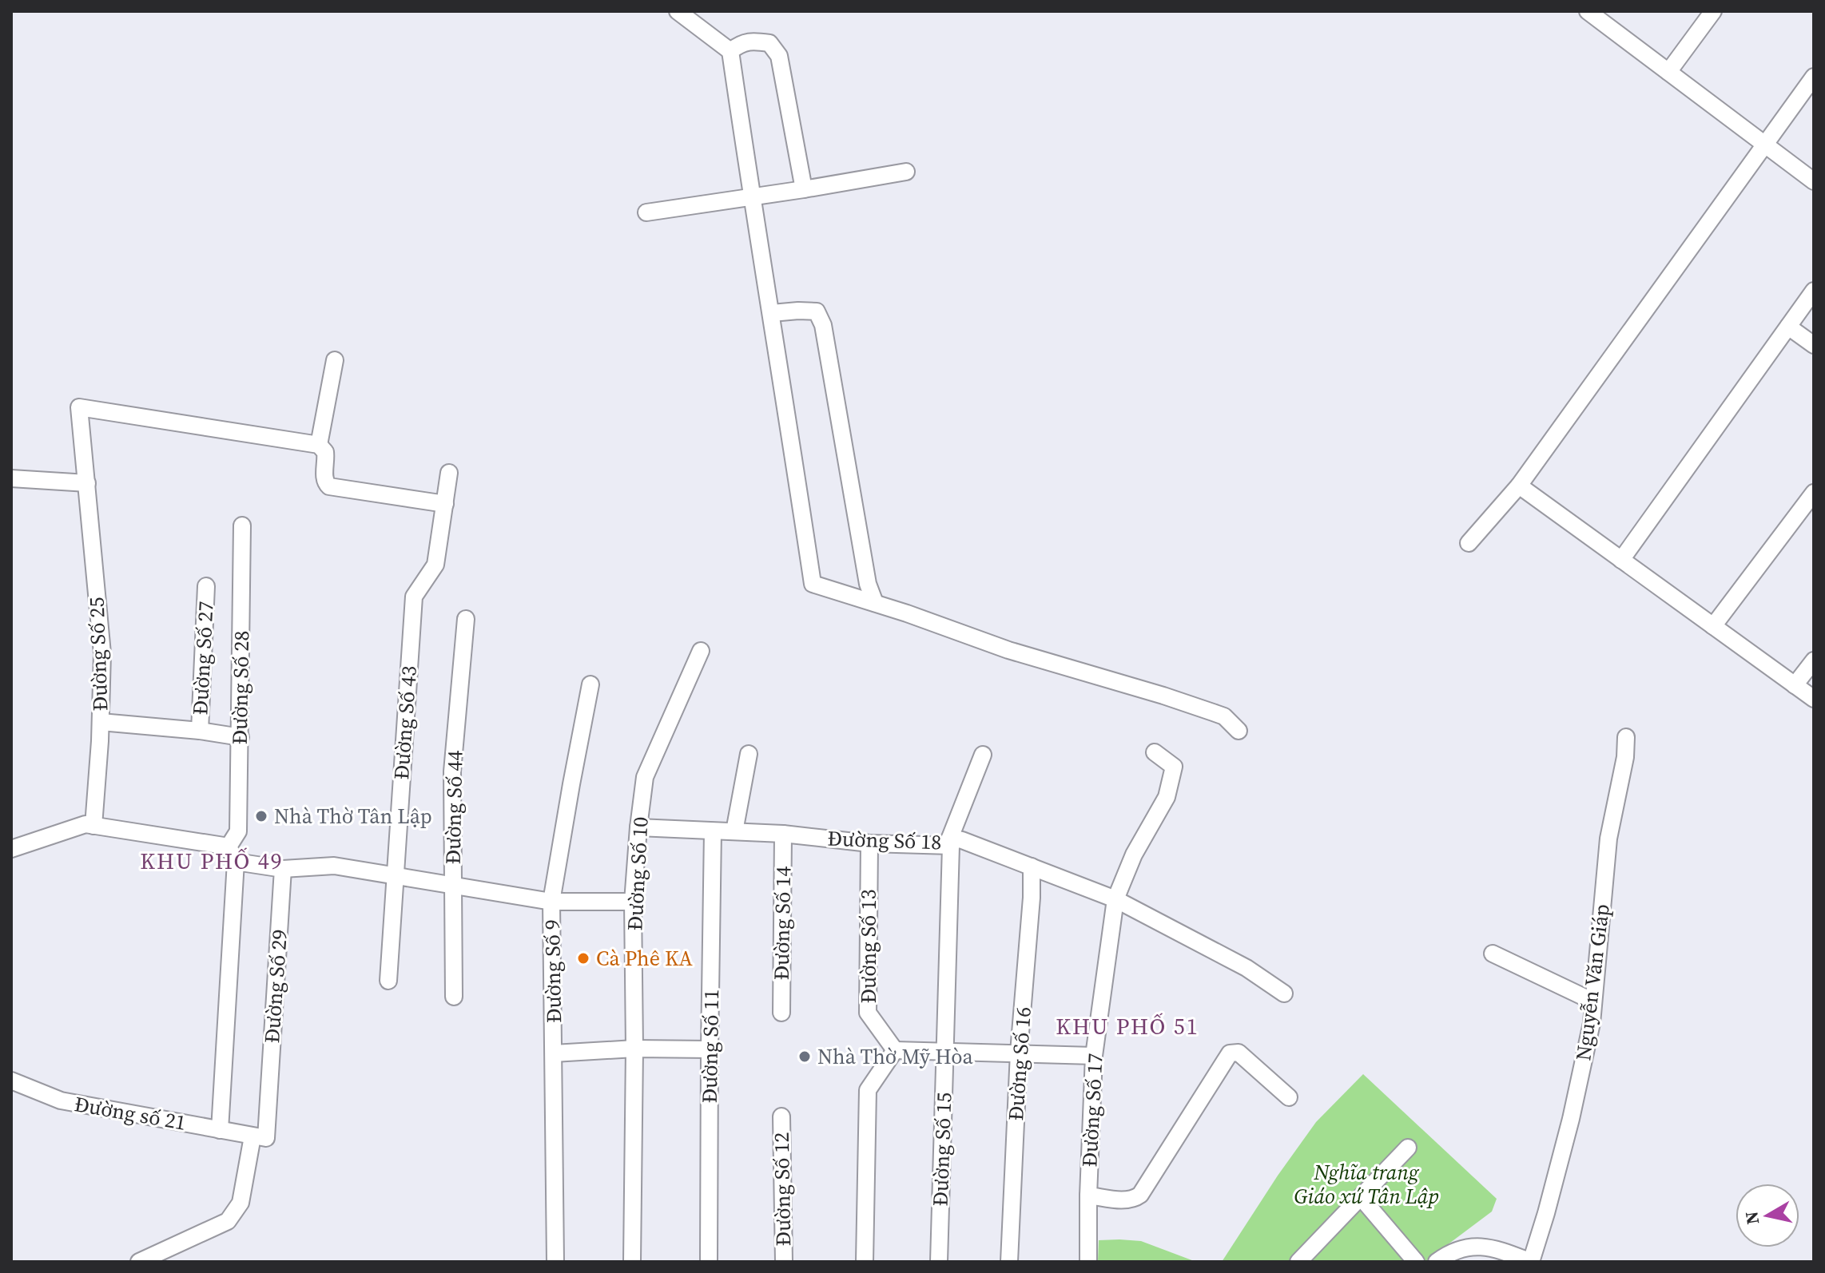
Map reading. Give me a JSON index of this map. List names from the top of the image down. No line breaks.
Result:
{"streets":{"street":["Đường Số 25","Đường Số 27","Đường Số 28","Đường Số 43","Đường Số 44","Đường Số 18","Đường Số 10","Đường Số 14","Đường Số 13","Đường Số 9","Nguyễn Văn Giáp","Đường Số 29","Đường Số 11","Đường Số 16","Đường Số 17","Đường số 21","Đường Số 15","Đường Số 12"]},"crossings":[["Đường Số 25","Đường Số 27"],["Đường Số 27","Đường Số 28"],["Đường Số 18","Đường Số 10"],["Đường Số 18","Đường Số 14"],["Đường Số 18","Đường Số 13"],["Đường Số 18","Đường Số 11"],["Đường Số 18","Đường Số 16"],["Đường Số 18","Đường Số 17"],["Đường Số 18","Đường Số 15"],["Đường Số 29","Đường số 21"]],"districts":["KHU PHỐ 49","KHU PHỐ 51"],"parks":["Nghĩa trang Giáo xứ Tân Lập"],"places":["Nhà Thờ Tân Lập","Cà Phê KA","Nhà Thờ Mỹ Hòa"],"north":"left"}
